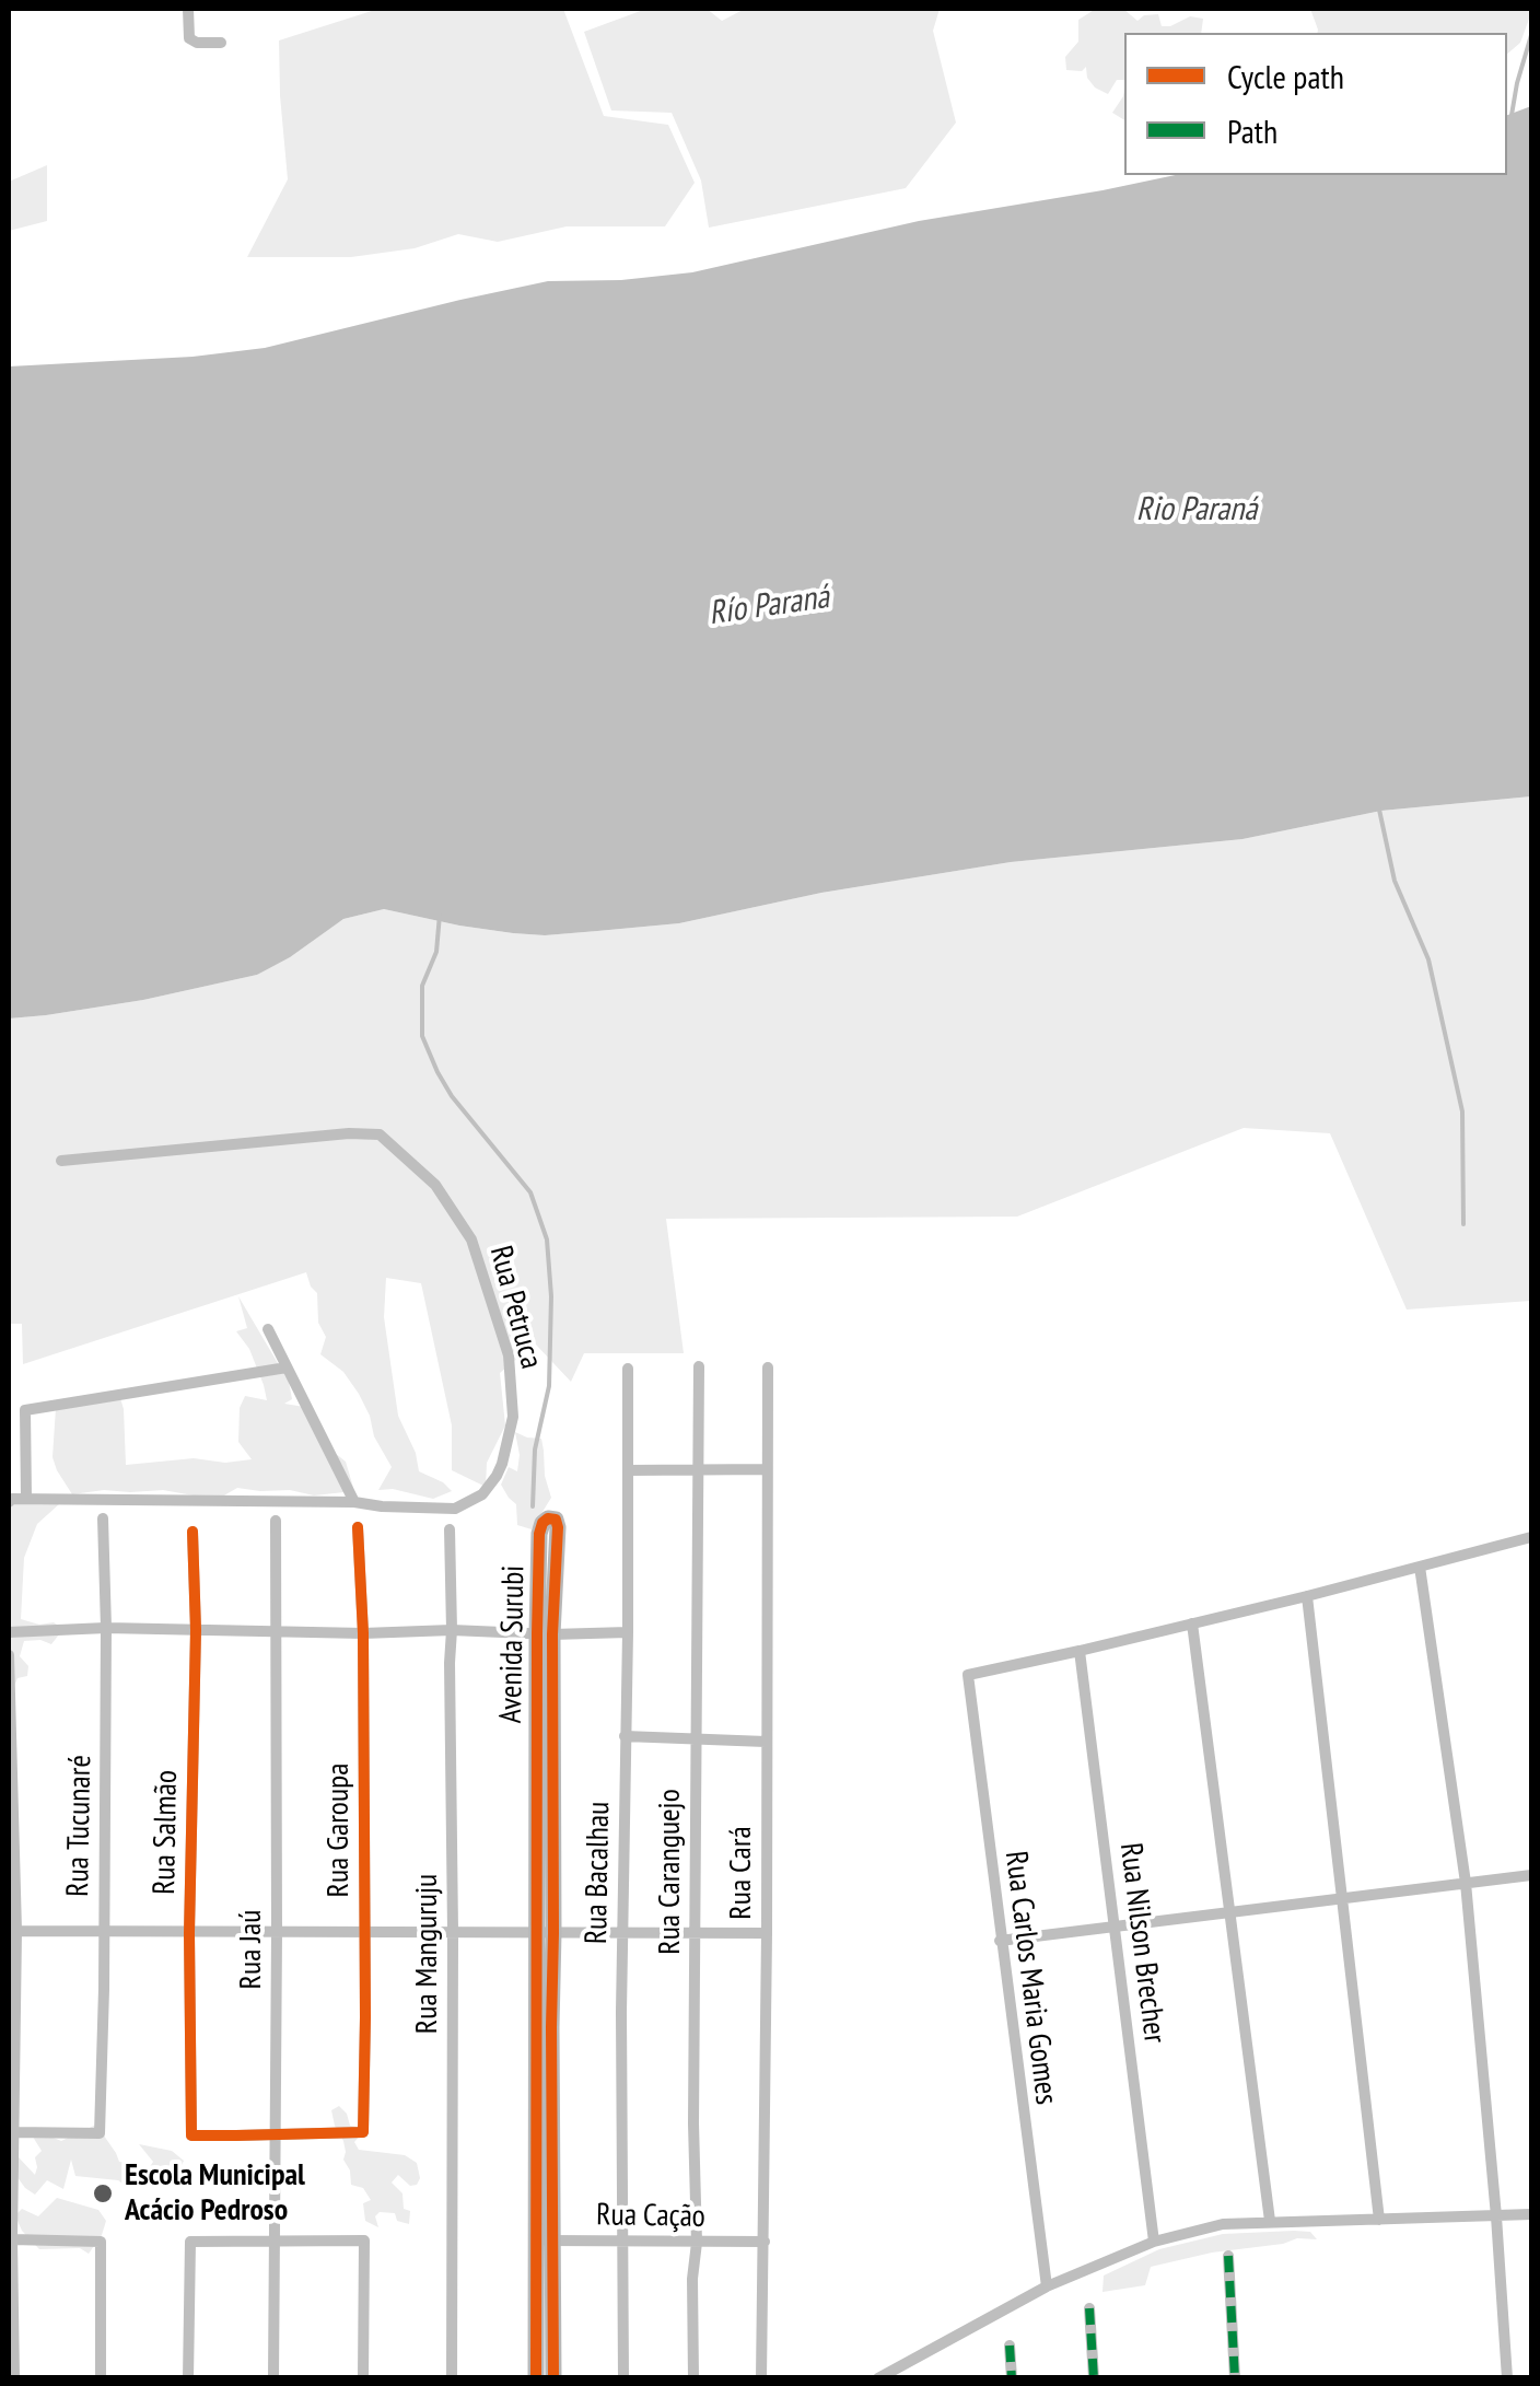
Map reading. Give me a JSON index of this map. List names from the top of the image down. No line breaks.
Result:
{"streets":{"street":["Rua Petruca","Avenida Surubi","Rua Tucunaré","Rua Garoupa","Rua Salmão","Rua Caranguejo","Rua Bacalhau","Rua Cará","Rua Nilson Brecher","Rua Jaú","Rua Manguruju","Rua Carlos Maria Gomes","Rua Cação"]},"crossings":[["Avenida Surubi","Rua Cação"],["Rua Garoupa","Rua Salmão"],["Rua Garoupa","Rua Jaú"],["Rua Salmão","Rua Jaú"],["Rua Caranguejo","Rua Cação"],["Rua Bacalhau","Rua Cação"],["Rua Cará","Rua Cação"],["Rua Nilson Brecher","Rua Carlos Maria Gomes"]],"water":["Rio Paraná","Río Paraná"],"places":["Escola Municipal Acácio Pedroso"],"legend":["Cycle path","Path"]}
